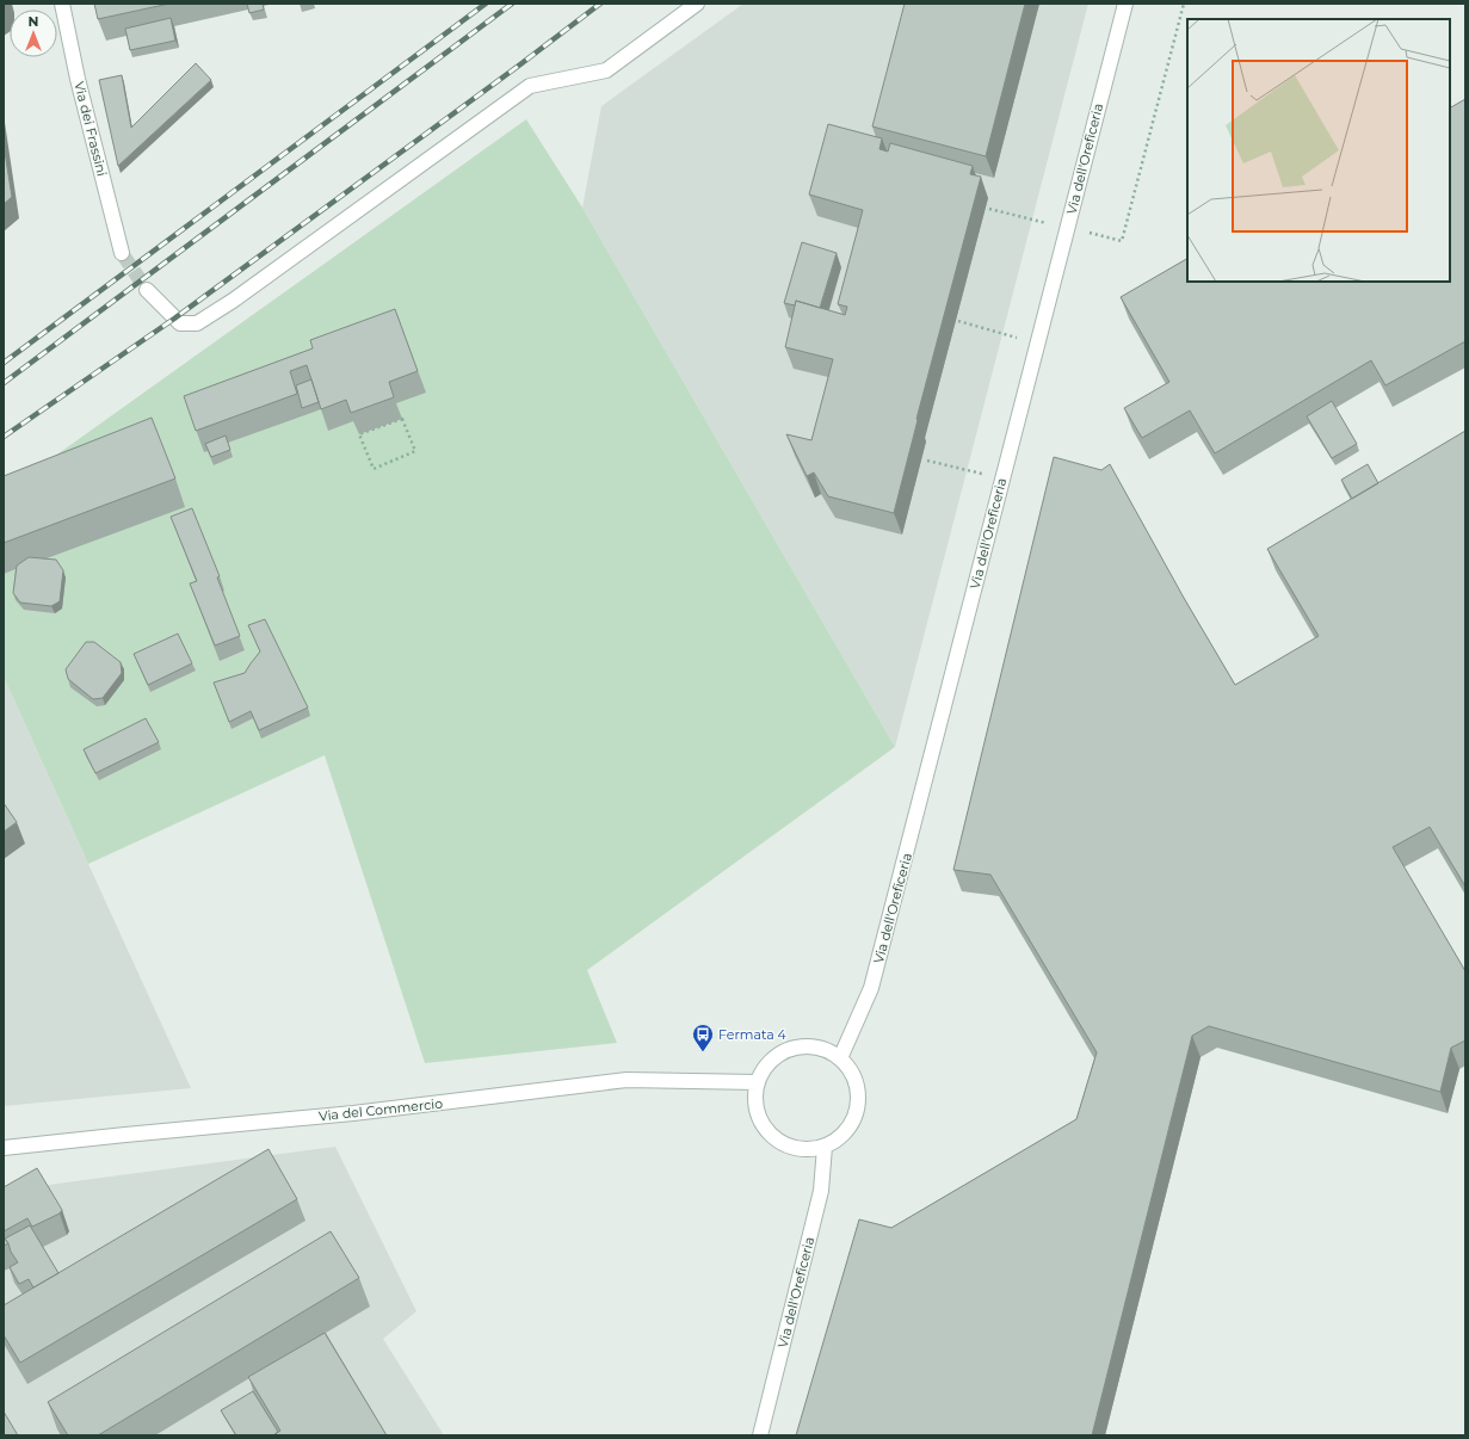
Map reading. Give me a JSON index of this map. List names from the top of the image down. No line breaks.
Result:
{"streets":{"street":["Via dei Frassini","Via dell'Oreficeria","Via del Commercio"]},"crossings":[["Via dell'Oreficeria","Via del Commercio"]],"places":{"bus stop":["Fermata 4"]},"north":"top"}
